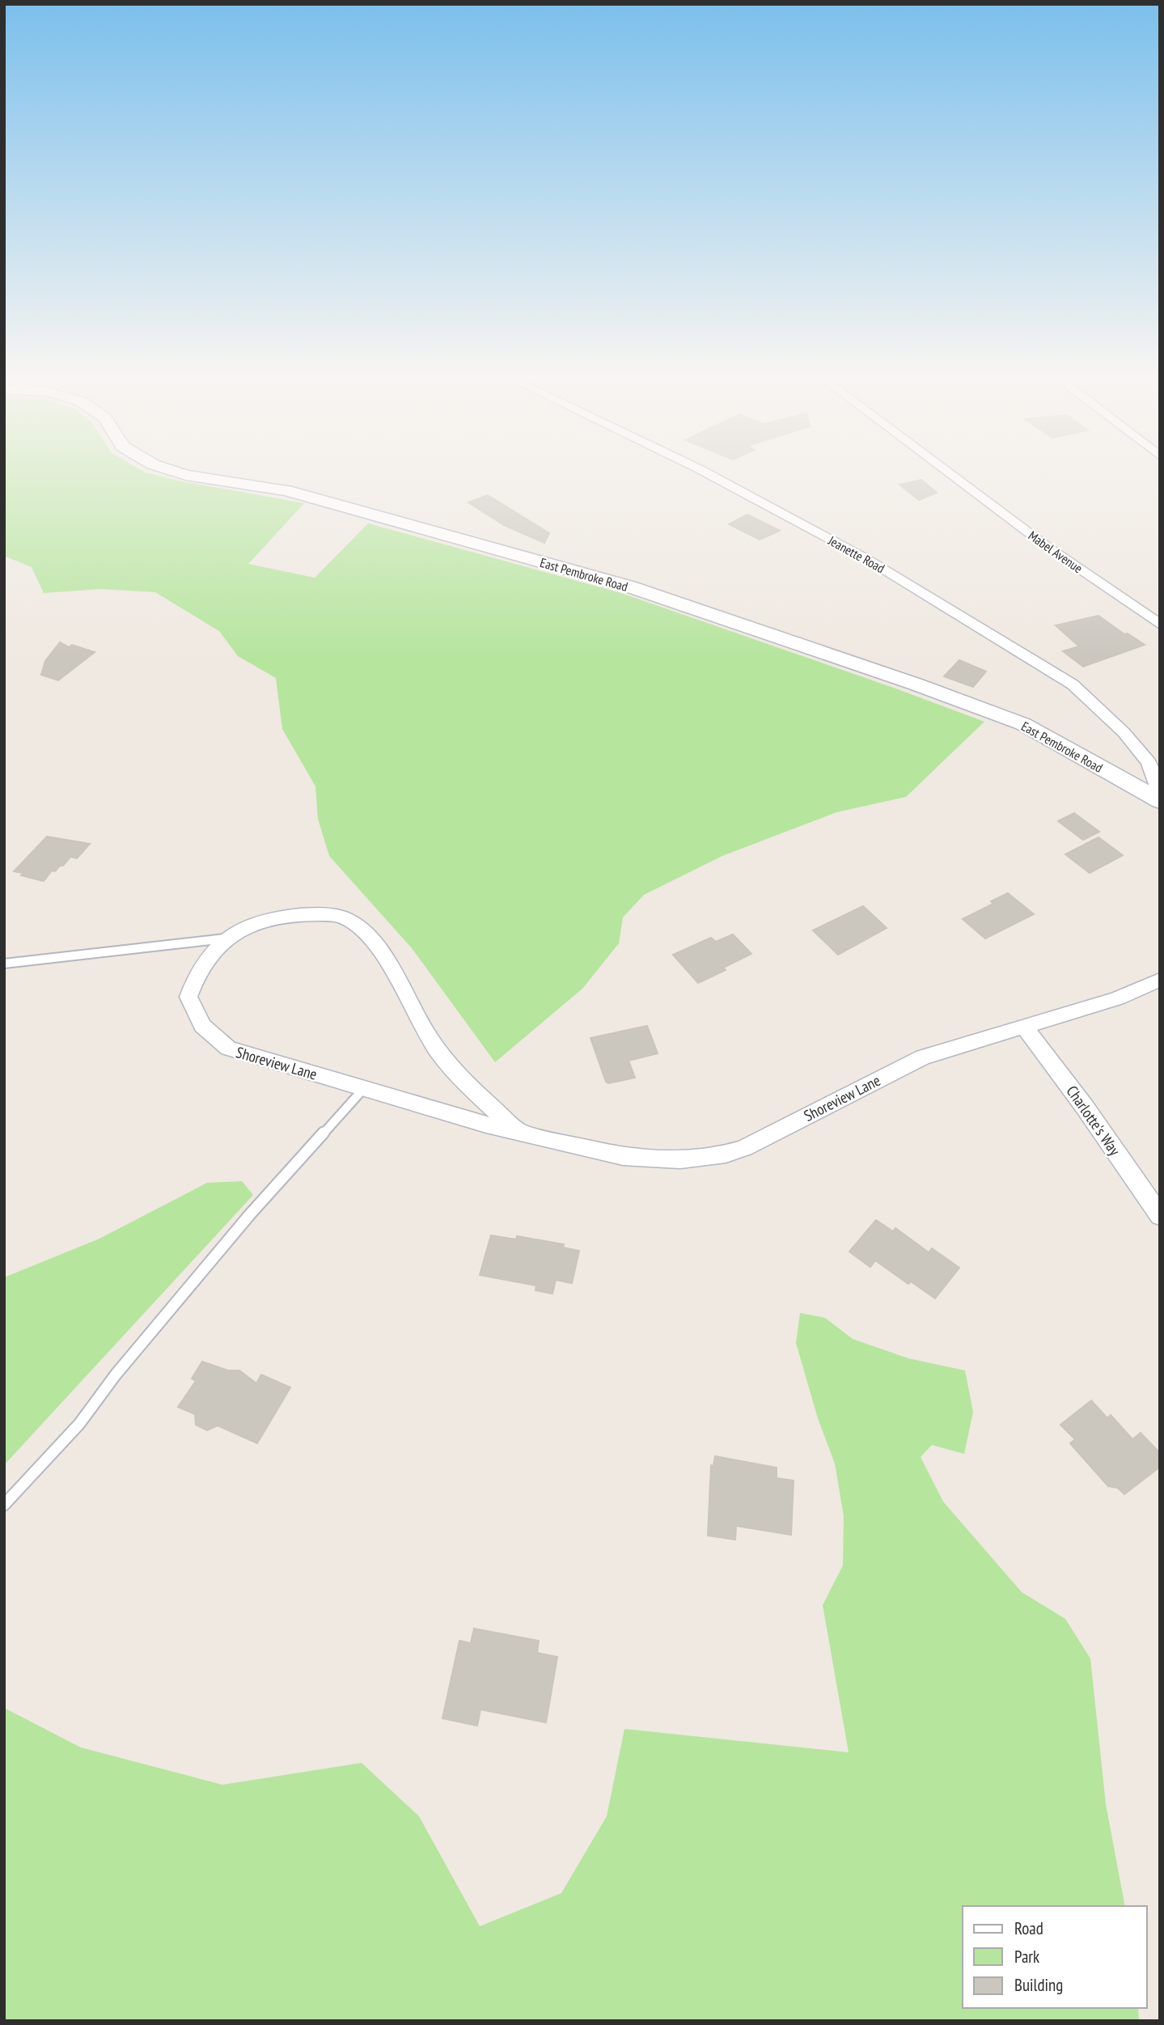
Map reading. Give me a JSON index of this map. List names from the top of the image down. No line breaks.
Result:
{"streets":{"street":["Mabel Avenue","Jeanette Road","East Pembroke Road","Shoreview Lane","Charlotte's Way"]},"crossings":[["Shoreview Lane","Charlotte's Way"]],"legend":["Road","Park","Building"]}
